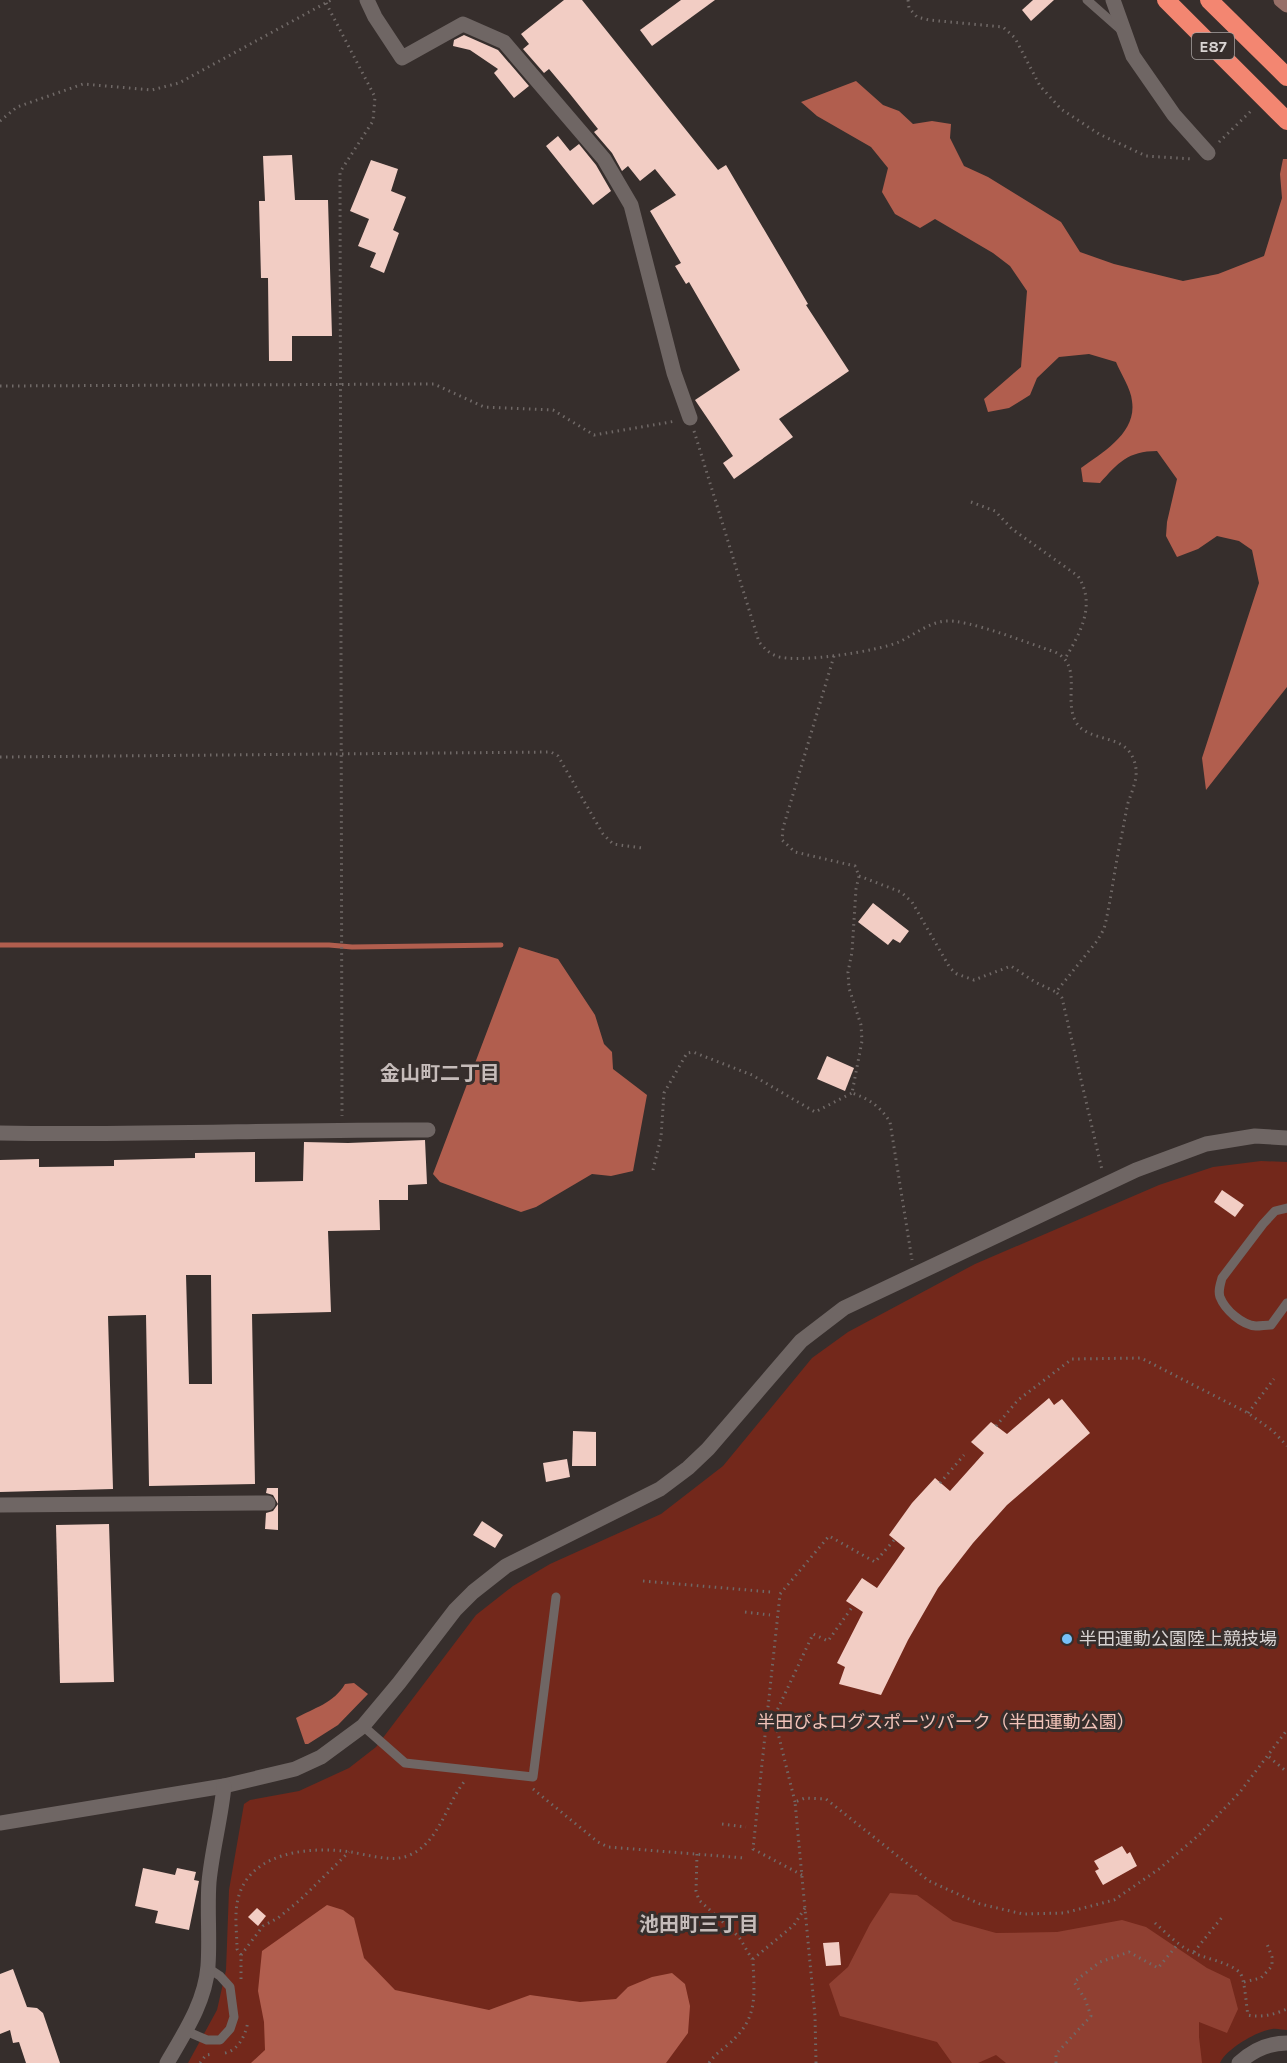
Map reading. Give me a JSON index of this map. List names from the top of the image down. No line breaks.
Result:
{"streets":{"highway":["E87"]},"districts":["金山町二丁目","池田町三丁目"],"parks":["半田ぴよログスポーツパーク（半田運動公園）"],"places":["半田運動公園陸上競技場"]}
